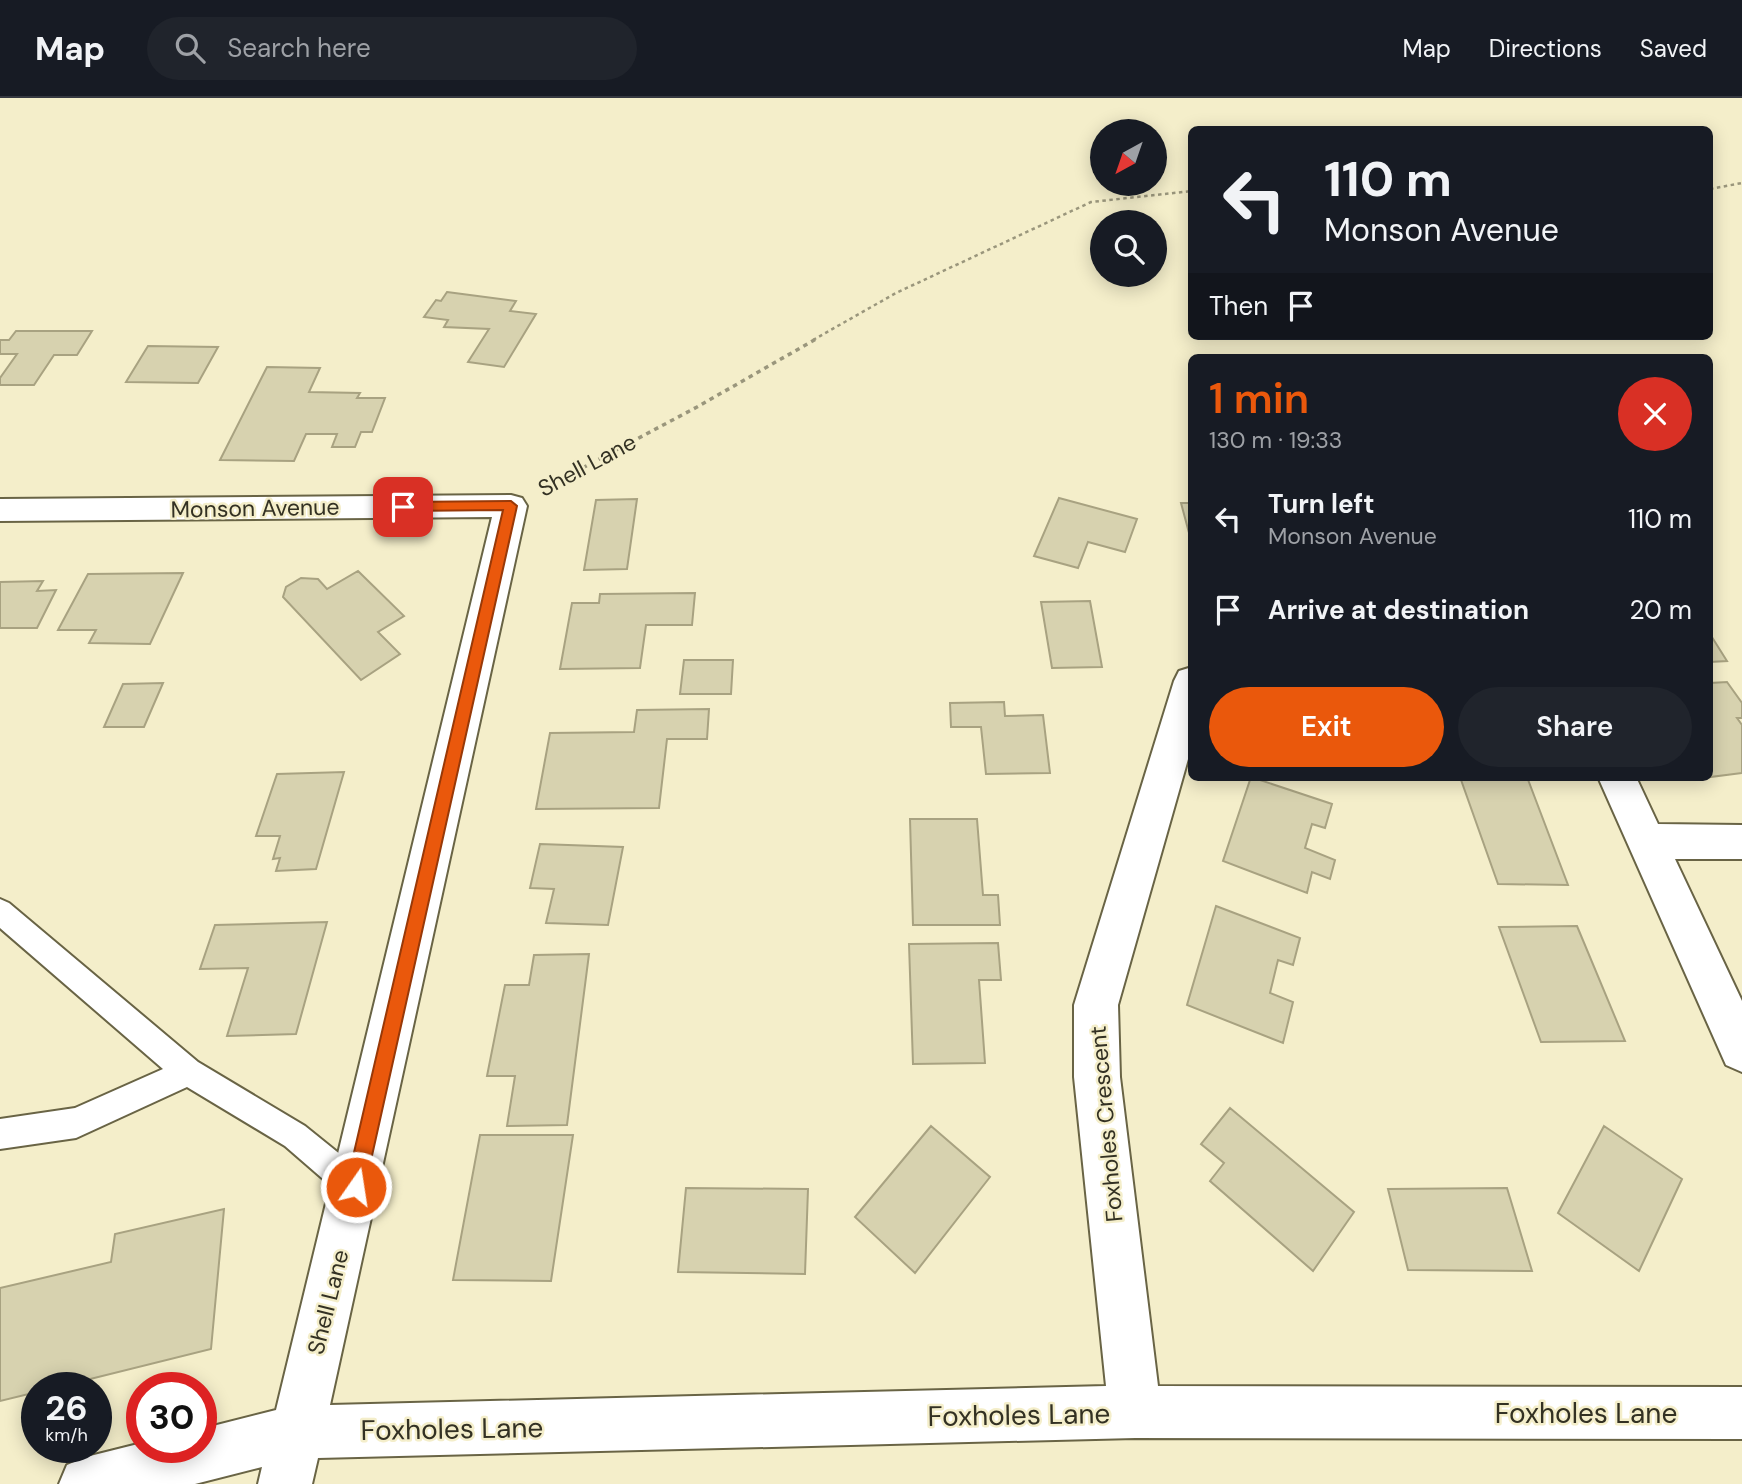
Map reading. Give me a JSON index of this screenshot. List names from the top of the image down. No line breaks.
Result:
{"streets":{"street":["Shell Lane","Monson Avenue","Foxholes Crescent","Foxholes Lane"]},"crossings":[["Shell Lane","Monson Avenue"],["Shell Lane","Foxholes Lane"],["Foxholes Crescent","Foxholes Lane"]],"north":"bottom left","page":{"header":"Map","search":"Search here","nav":["Map","Directions","Saved"],"turn":["110 m","Monson Avenue"],"then":"Then","heading":["1 min","130 m · 19:33"],"list":[{"name":"Turn left","note":"Monson Avenue","value":"110 m"},{"name":"Arrive at destination","value":"20 m"}],"buttons":["Exit","Share"],"speed":"26 km/h","limit":"30"}}
